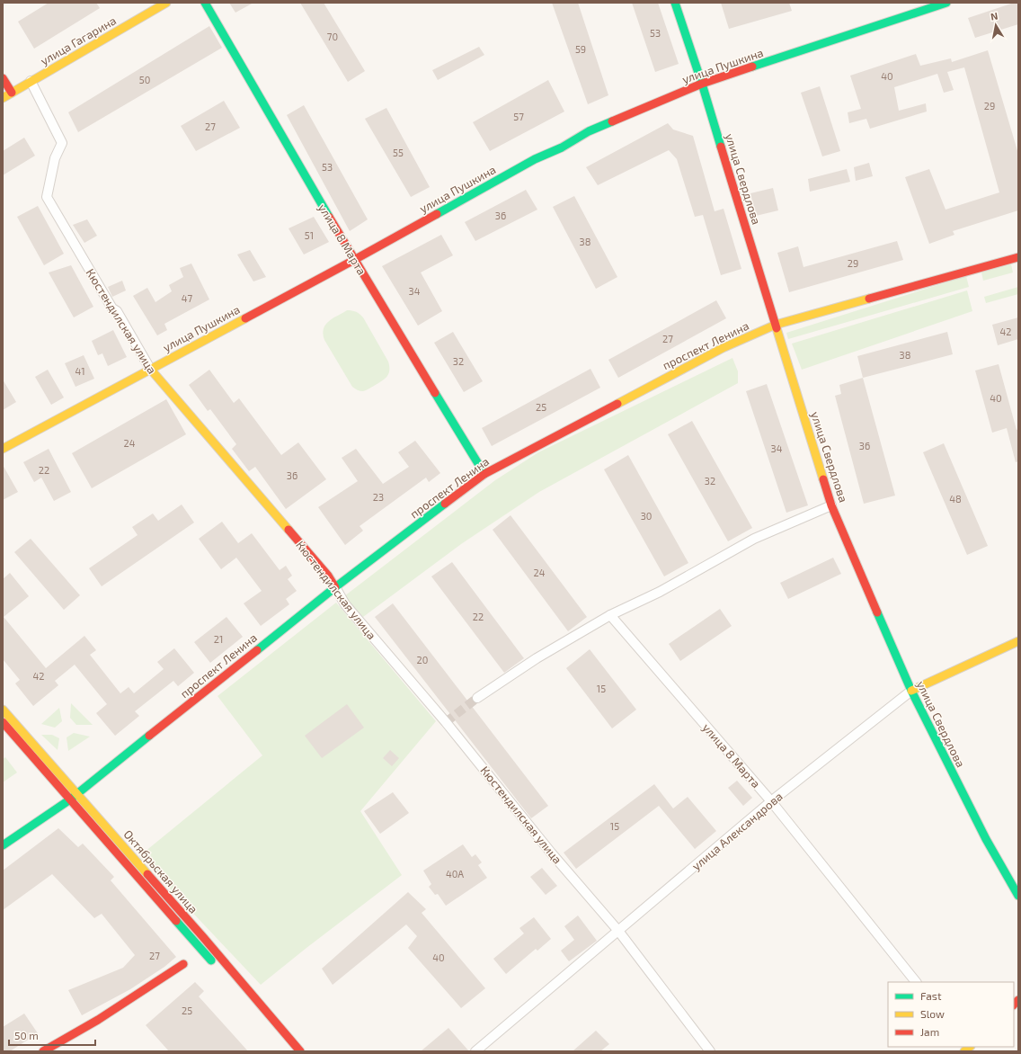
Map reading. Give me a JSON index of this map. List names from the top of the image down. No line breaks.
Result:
{"streets":{"main road":["улица Гагарина","улица Пушкина","улица Свердлова","улица 8 Марта","Кюстендилская улица","проспект Ленина","улица Александрова","Октябрьская улица"]},"crossings":[["улица Гагарина","Кюстендилская улица"],["улица Пушкина","улица Свердлова"],["улица Пушкина","улица 8 Марта"],["улица Пушкина","Кюстендилская улица"],["улица Свердлова","проспект Ленина"],["улица Свердлова","улица Александрова"],["улица 8 Марта","проспект Ленина"],["улица 8 Марта","улица Александрова"],["Кюстендилская улица","проспект Ленина"],["Кюстендилская улица","улица Александрова"],["проспект Ленина","Октябрьская улица"]],"house_numbers":["53","70","59","40","50","29","57","27","55","53","36","51","38","29","34","47","42","27","38","32","41","40","25","24","36","34","22","36","32","23","48","30","24","22","21","20","42","15","15","40А","27","40","25"],"legend":["Fast","Slow","Jam"],"scale_bar":"50 m","north":"top"}
